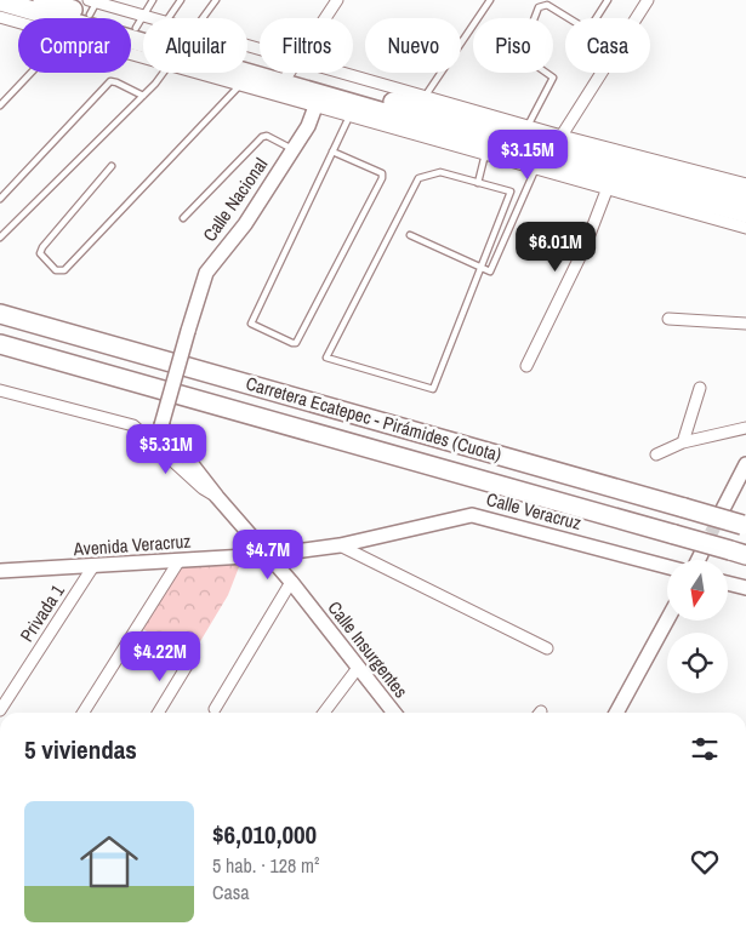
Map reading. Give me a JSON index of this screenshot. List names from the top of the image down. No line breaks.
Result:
{"streets":{"highway":["Carretera Ecatepec - Pirámides (Cuota)"],"street":["Calle Nacional","Calle Veracruz","Avenida Veracruz","Privada 1","Calle Insurgentes"]},"crossings":[["Calle Nacional","Calle Insurgentes"],["Calle Veracruz","Avenida Veracruz"],["Calle Veracruz","Calle Insurgentes"],["Avenida Veracruz","Privada 1"],["Avenida Veracruz","Calle Insurgentes"]],"north":"bottom","page":{"chip":["Comprar","Alquilar","Filtros","Nuevo","Piso","Casa"],"price":["$3.15M","$6.01M","$5.31M","$4.7M","$4.22M"],"heading":"5 viviendas","list":[{"name":"$6,010,000","note":"5 hab. · 128 m² · Casa"}]}}
